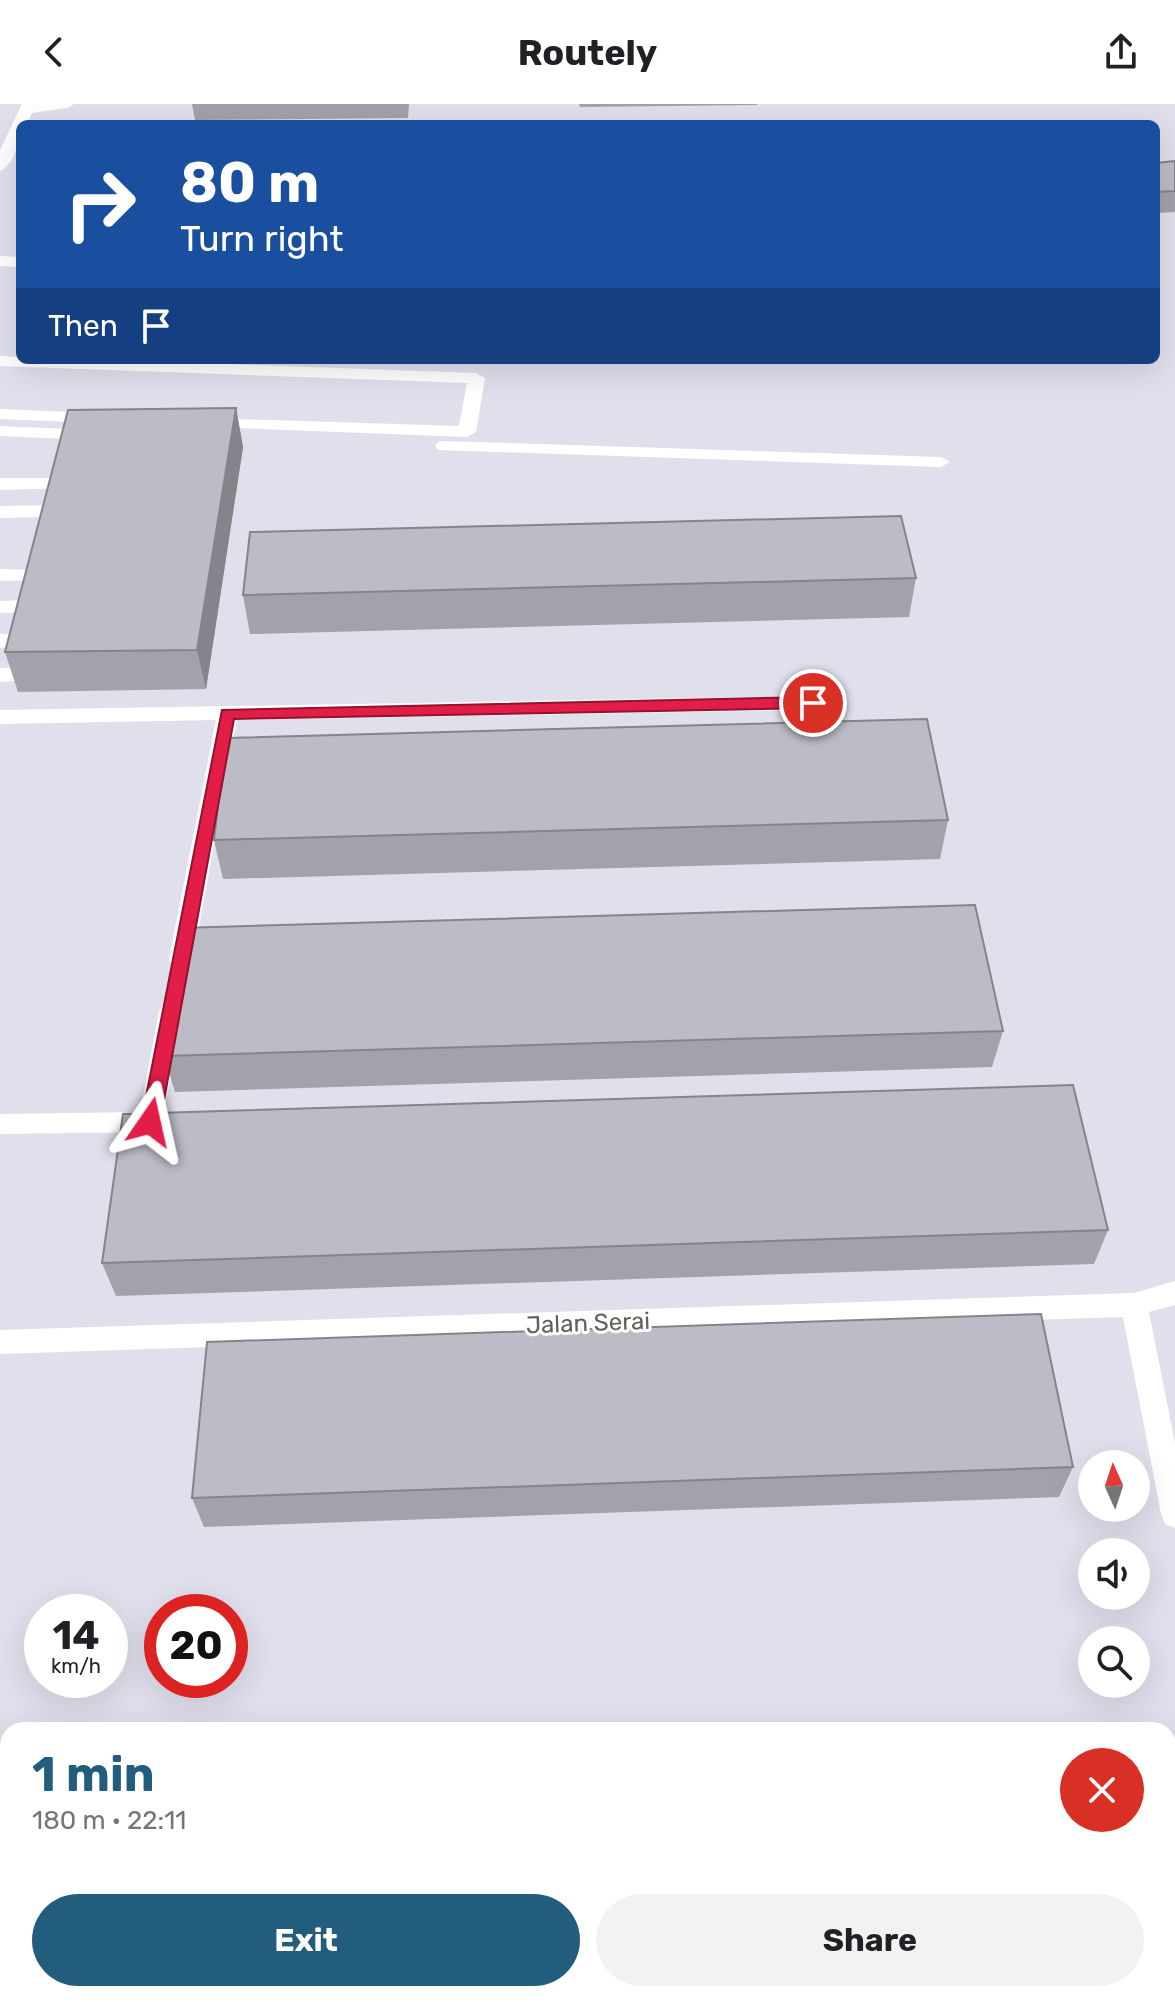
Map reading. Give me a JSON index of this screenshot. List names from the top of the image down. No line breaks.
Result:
{"streets":{"street":["Jalan Serai"]},"north":"top","page":{"header":"Routely","turn":["80 m","Turn right"],"then":"Then","speed":"14 km/h","limit":"20","heading":["1 min","180 m · 22:11"],"buttons":["Exit","Share"]}}
